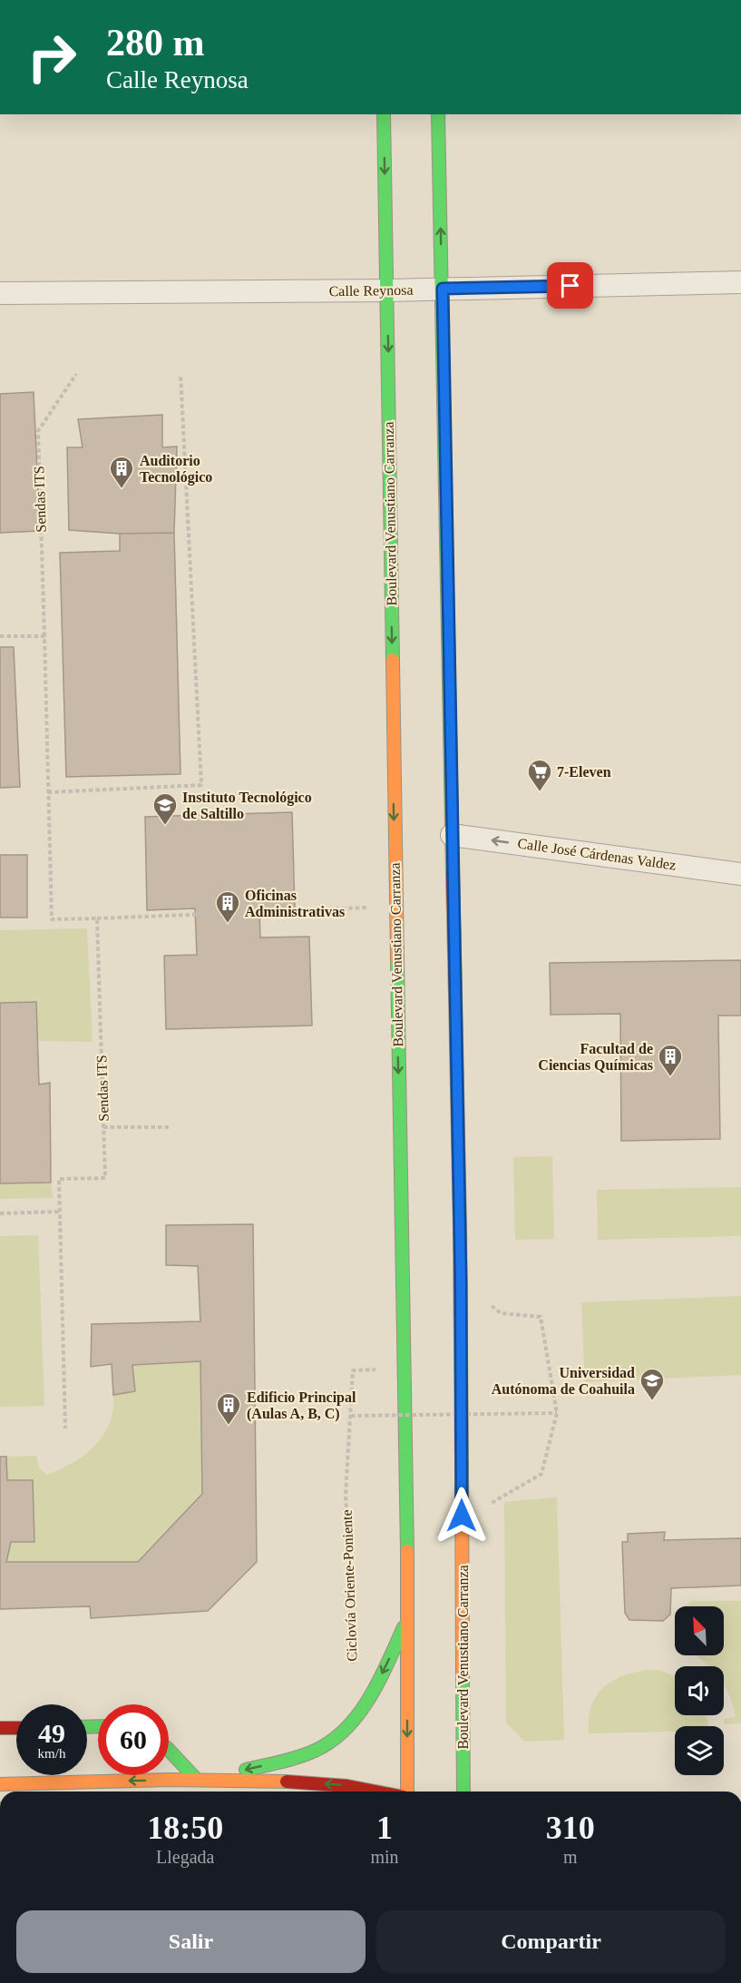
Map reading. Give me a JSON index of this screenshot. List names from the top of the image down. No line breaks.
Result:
{"streets":{"main road":["Boulevard Venustiano Carranza"],"street":["Calle Reynosa","Calle José Cárdenas Valdez"],"path":["Sendas ITS","Ciclovía Oriente-Poniente"]},"crossings":[["Calle Reynosa","Boulevard Venustiano Carranza"],["Boulevard Venustiano Carranza","Calle José Cárdenas Valdez"],["Boulevard Venustiano Carranza","Ciclovía Oriente-Poniente"]],"one_way":["Calle José Cárdenas Valdez"],"places":{"building":["Auditorio Tecnológico","Oficinas Administrativas","Facultad de Ciencias Químicas","Edificio Principal (Aulas A, B, C)"],"supermarket":["7-Eleven"],"school or university":["Instituto Tecnológico de Saltillo","Universidad Autónoma de Coahuila"]},"north":"top left","page":{"turn":["280 m","Calle Reynosa"],"speed":"49 km/h","limit":"60","eta":["18:50","Llegada","1","min","310","m"],"buttons":["Salir","Compartir"]}}
